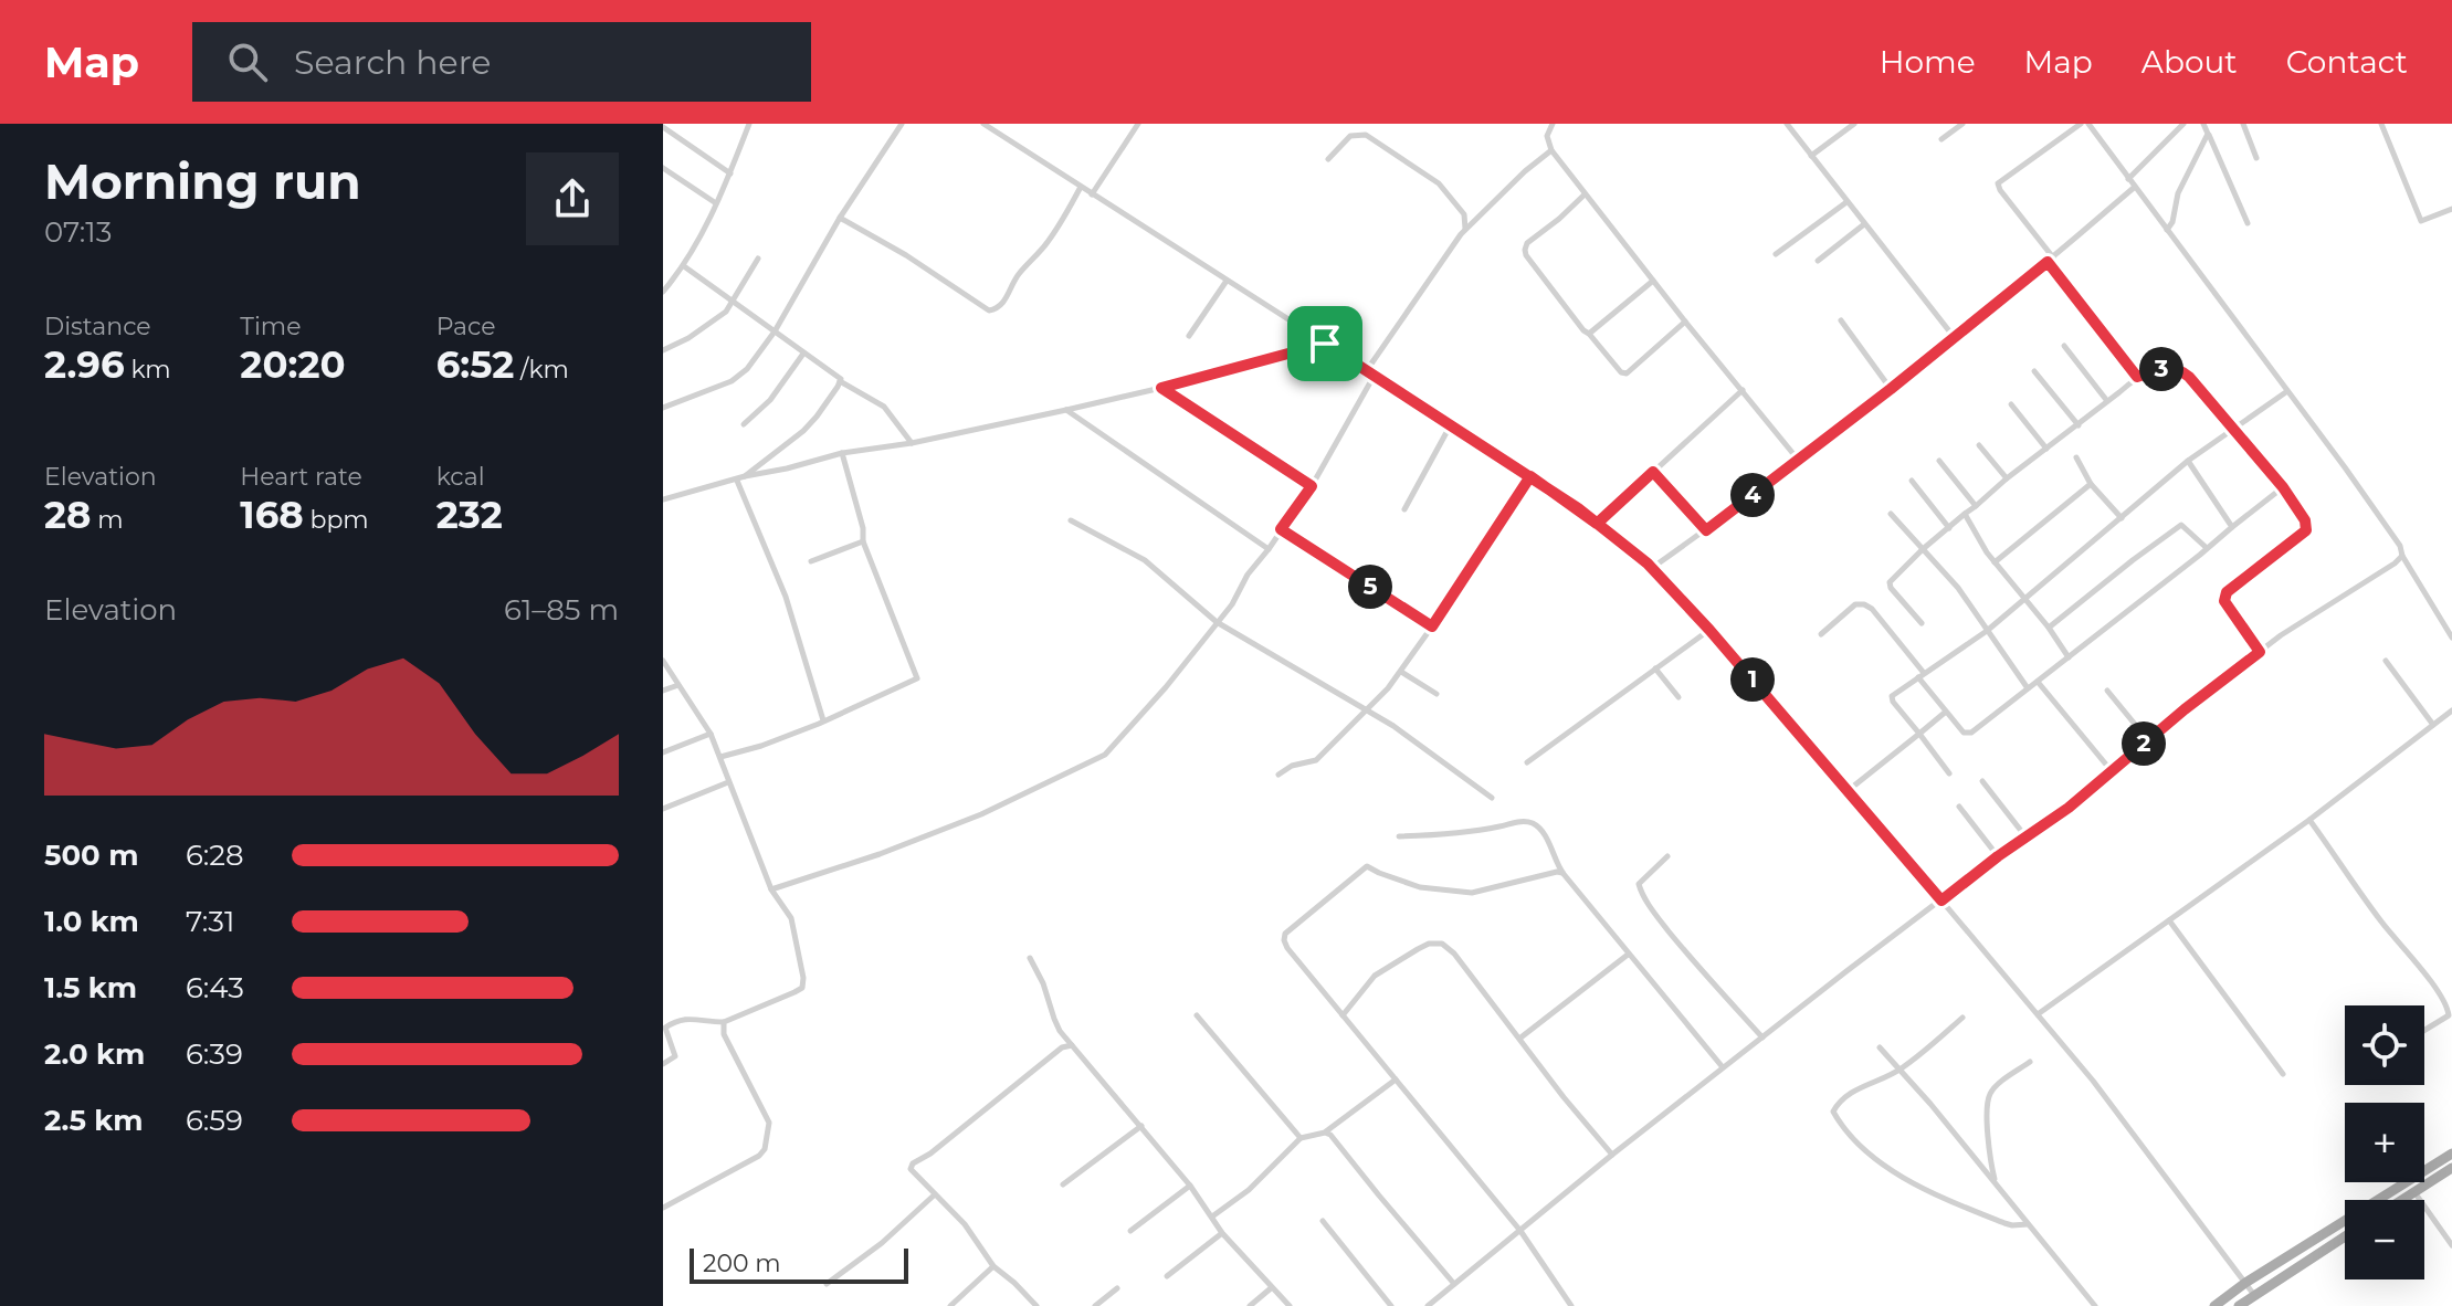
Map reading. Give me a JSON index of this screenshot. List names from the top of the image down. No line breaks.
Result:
{"scale_bar":"200 m","page":{"header":"Map","search":"Search here","nav":["Home","Map","About","Contact"],"heading":["Morning run","07:13"],"stats":[["Distance","2.96 km"],["Time","20:20"],["Pace","6:52 /km"],["Elevation","28 m"],["Heart rate","168 bpm"],["kcal","232"]],"pins":["3","4","5","1","2"],"chart":["Elevation","61–85 m"],"list":[{"name":"500 m","note":"6:28"},{"name":"1.0 km","note":"7:31"},{"name":"1.5 km","note":"6:43"},{"name":"2.0 km","note":"6:39"},{"name":"2.5 km","note":"6:59"}],"map_buttons":["+","−"],"scale":"200 m"}}
